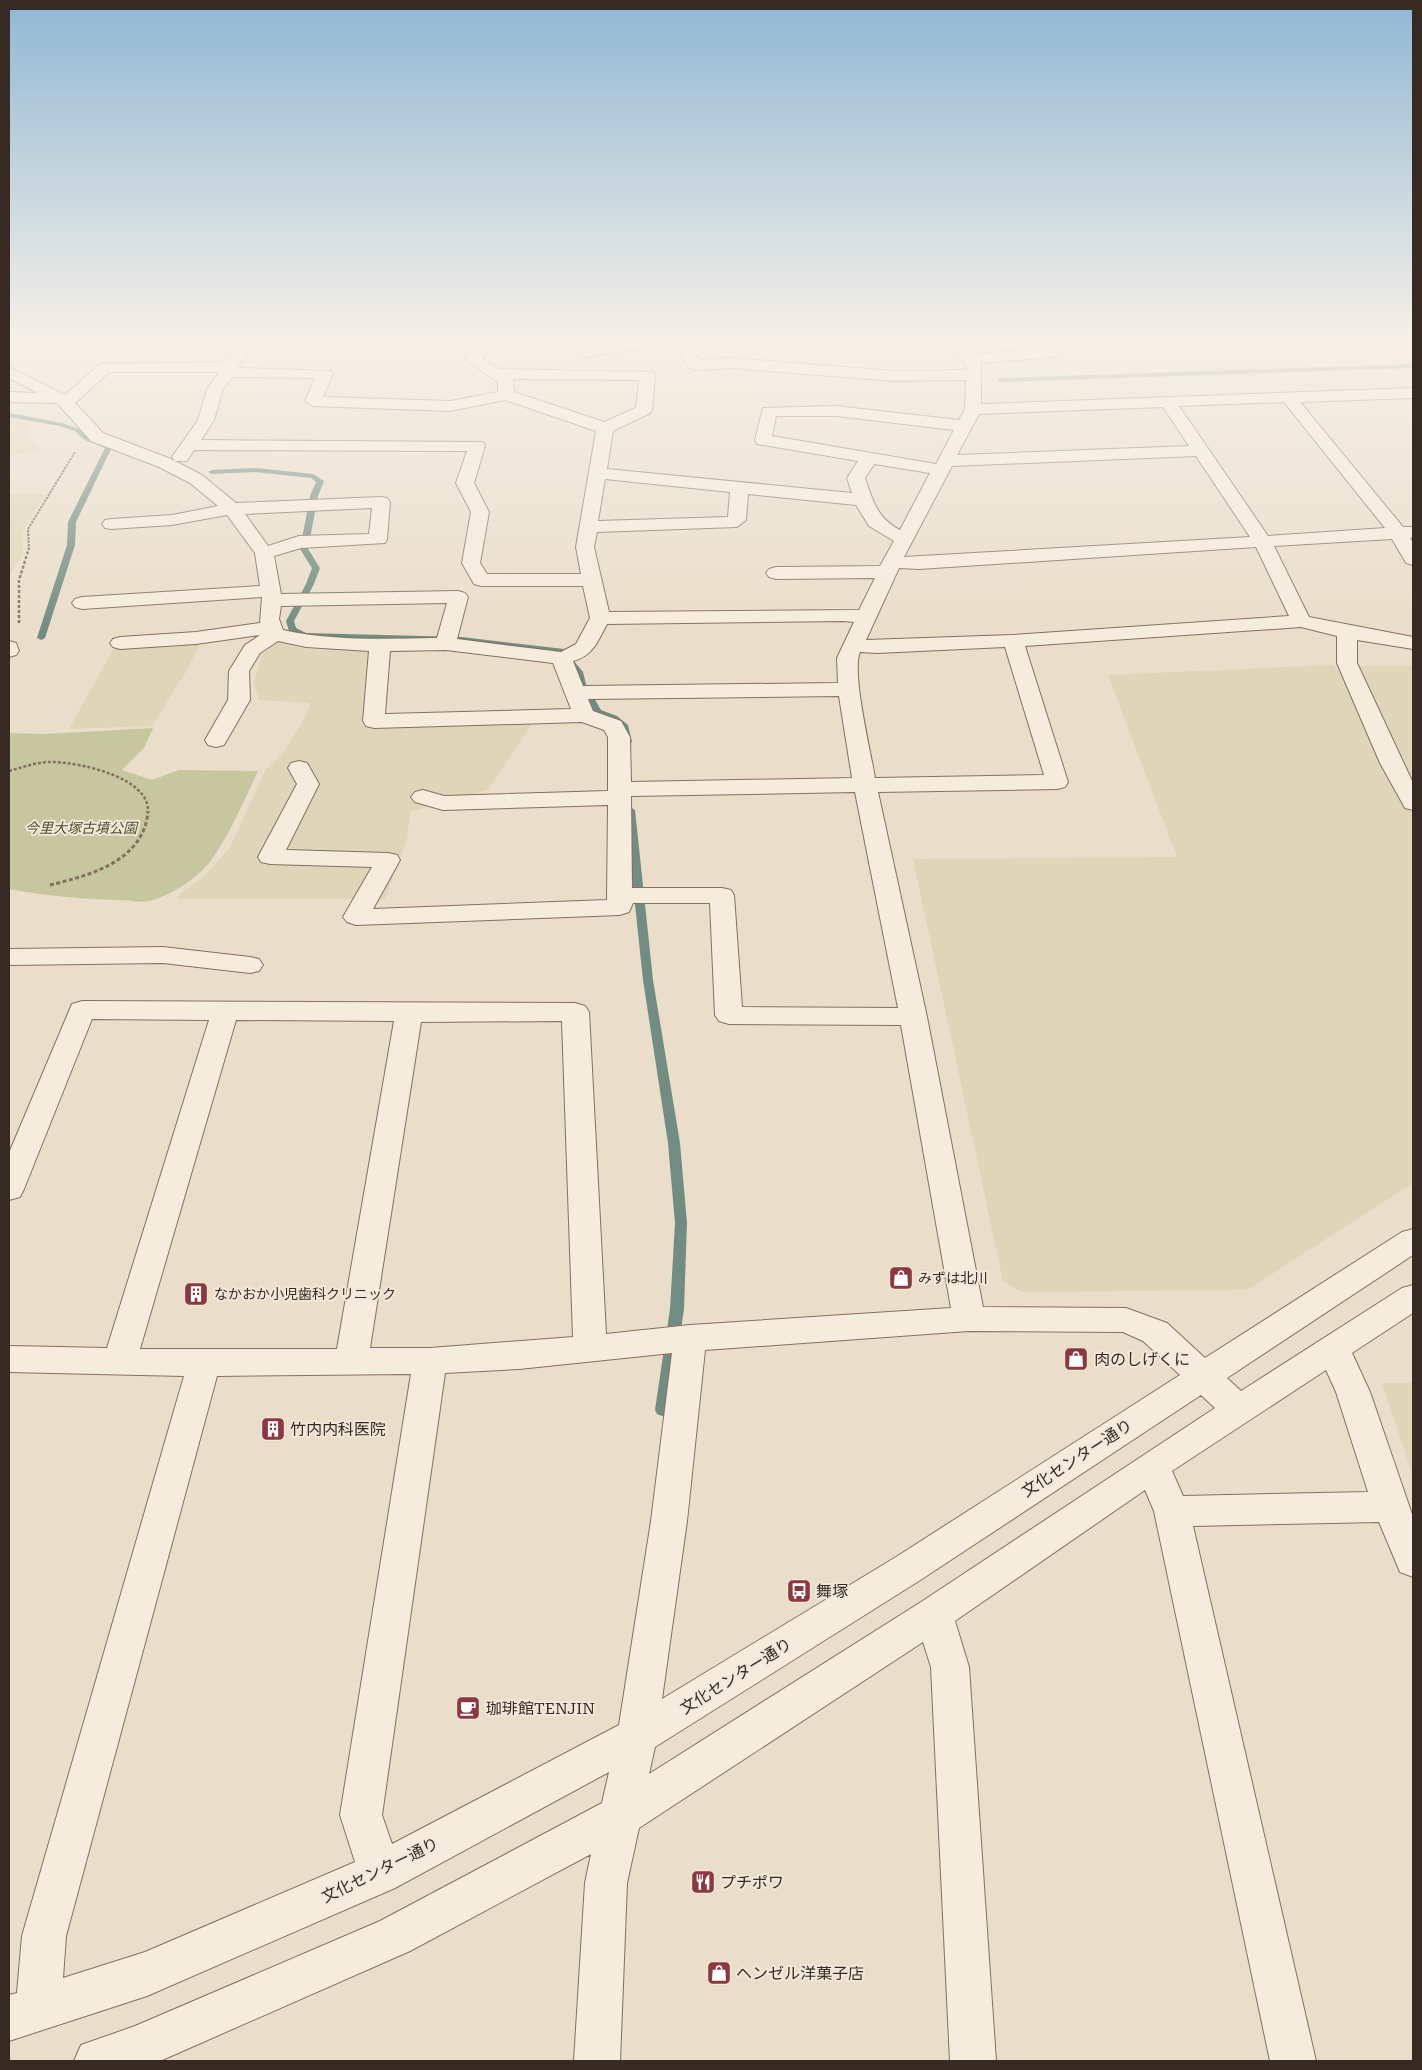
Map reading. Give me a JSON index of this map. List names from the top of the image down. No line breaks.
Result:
{"streets":{"street":["文化センター通り"]},"parks":["今里大塚古墳公園"],"places":{"shop":["みずは北川","肉のしげくに","ヘンゼル洋菓子店"],"building":["なかおか小児歯科クリニック","竹内内科医院"],"bus stop":["舞塚"],"cafe":["珈琲館TENJIN"],"restaurant":["プチポワ"]}}
